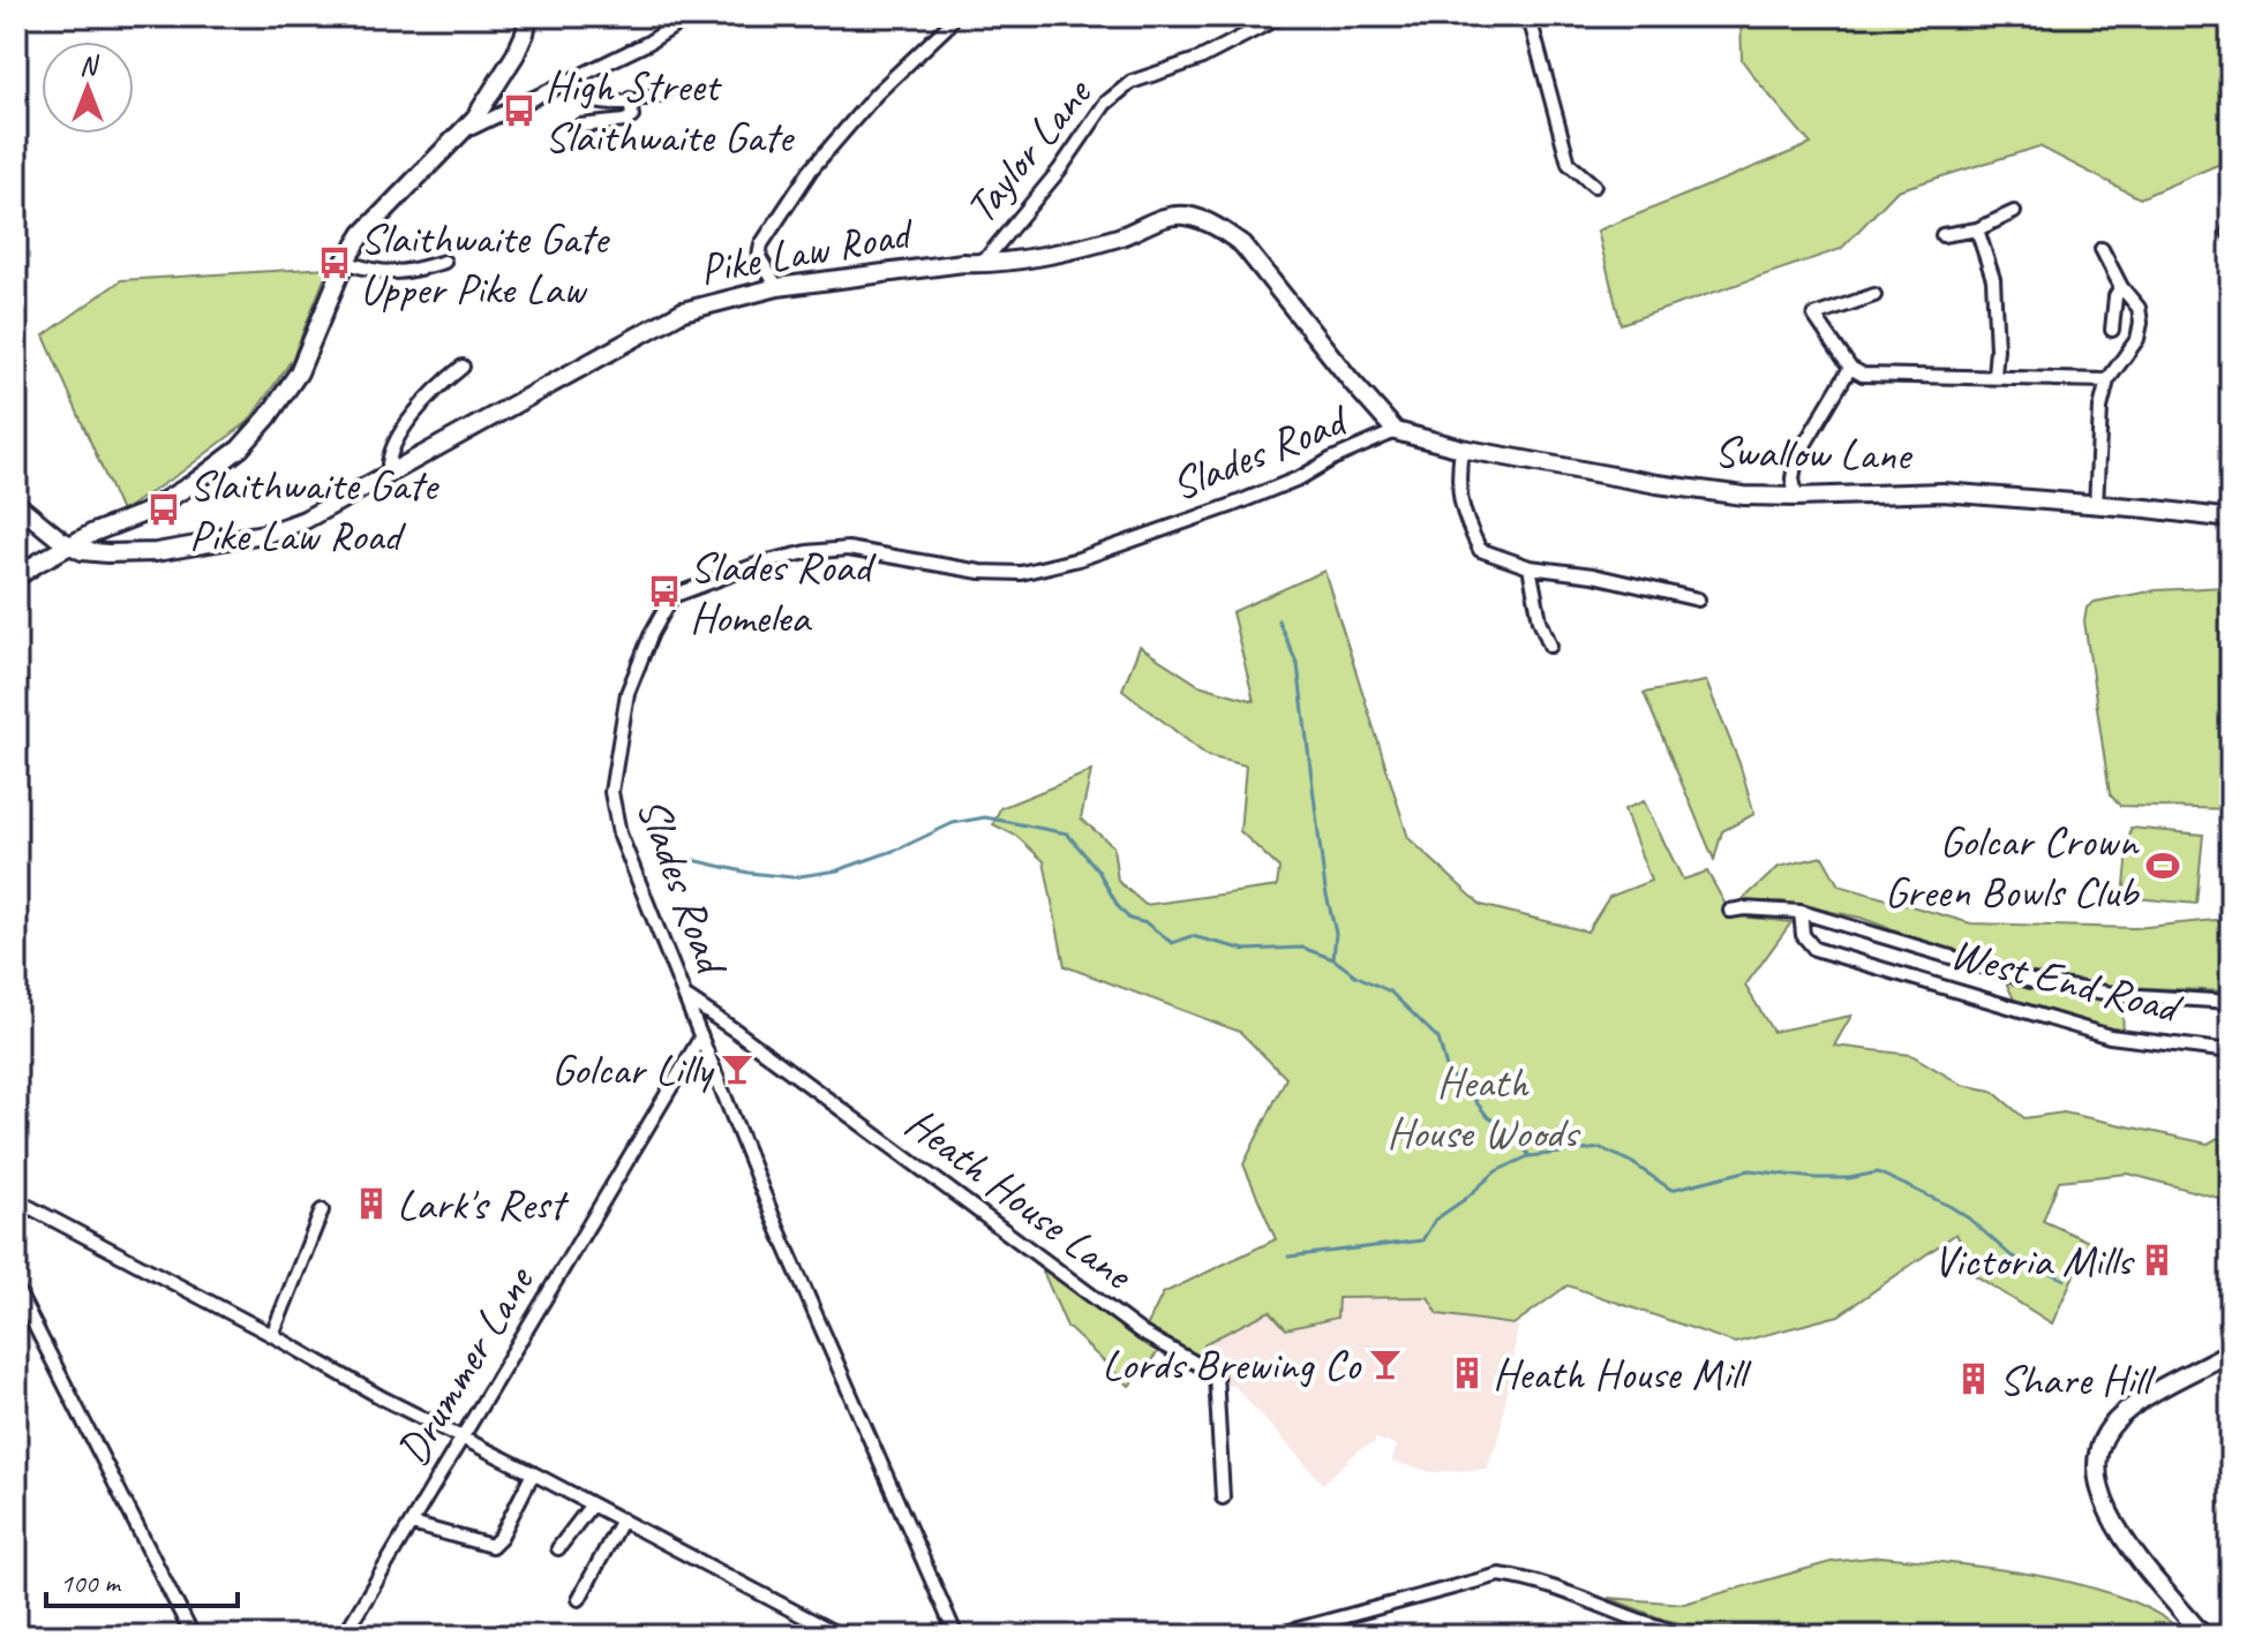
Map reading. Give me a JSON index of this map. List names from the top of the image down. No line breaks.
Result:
{"streets":{"street":["Taylor Lane","Pike Law Road","Slades Road","Swallow Lane","West End Road","Heath House Lane","Drummer Lane"]},"crossings":[["Taylor Lane","Pike Law Road"],["Pike Law Road","Slades Road"],["Pike Law Road","Swallow Lane"],["Slades Road","Swallow Lane"],["Slades Road","Heath House Lane"],["Slades Road","Drummer Lane"]],"parks":["Heath House Woods"],"places":{"bus stop":["High Street Slaithwaite Gate","Slaithwaite Gate Upper Pike Law","Slaithwaite Gate Pike Law Road","Slades Road Homelea"],"sports":["Golcar Crown Green Bowls Club"],"bar":["Golcar Lilly","Lords Brewing Co"],"building":["Lark's Rest","Victoria Mills","Heath House Mill","Share Hill"]},"scale_bar":"100 m","north":"top"}
